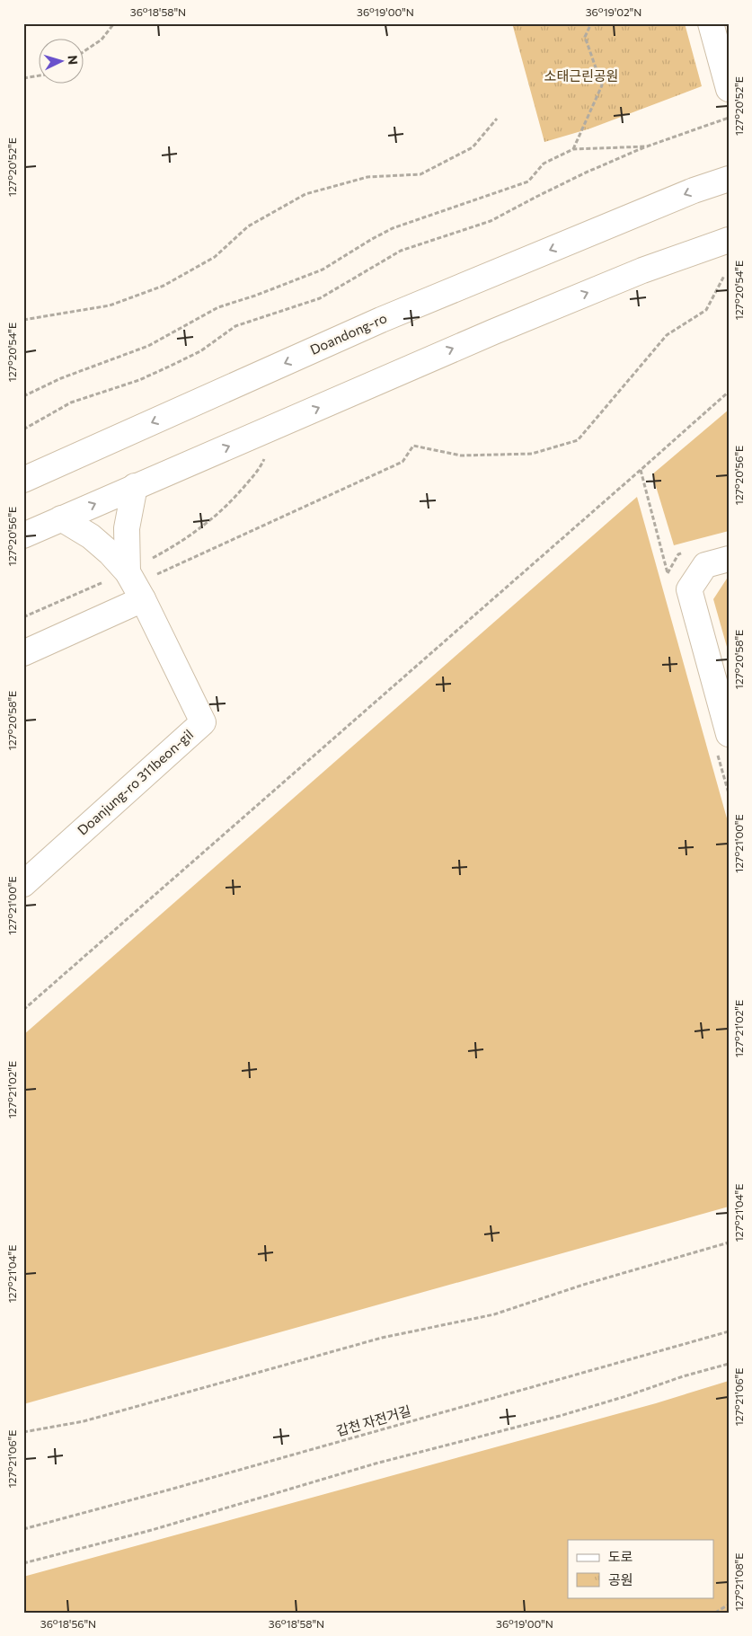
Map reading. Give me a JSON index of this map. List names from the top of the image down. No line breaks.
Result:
{"streets":{"main road":["Doandong-ro","Doanjung-ro 311beon-gil"],"path":["갑천 자전거길"]},"parks":["소태근린공원"],"legend":["도로","공원"],"north":"right","coordinates":["36°18'58\"N","36°19'00\"N","36°19'02\"N","127°20'52\"E","127°20'54\"E","127°20'56\"E","127°20'58\"E","127°21'00\"E","127°21'02\"E","127°21'04\"E","127°21'06\"E","127°21'08\"E","36°18'56\"N"]}
